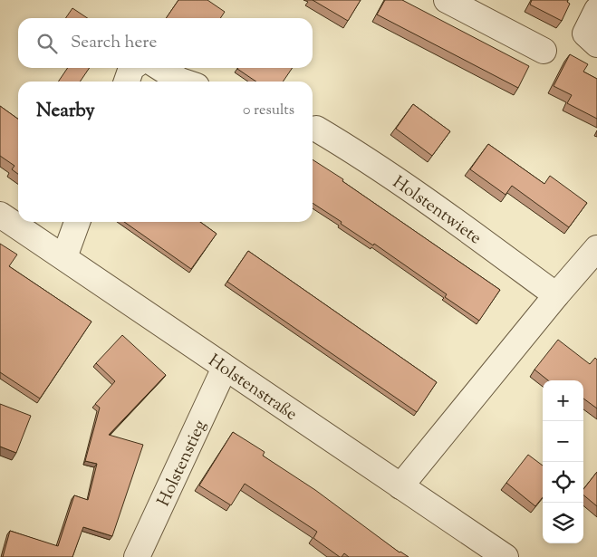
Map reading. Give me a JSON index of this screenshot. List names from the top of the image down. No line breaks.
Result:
{"streets":{"street":["Holstentwiete","Holstenstraße","Holstenstieg"]},"crossings":[["Holstenstraße","Holstenstieg"]],"page":{"search":"Search here","heading":["Nearby","0 results"],"map_buttons":["+","−"]}}
